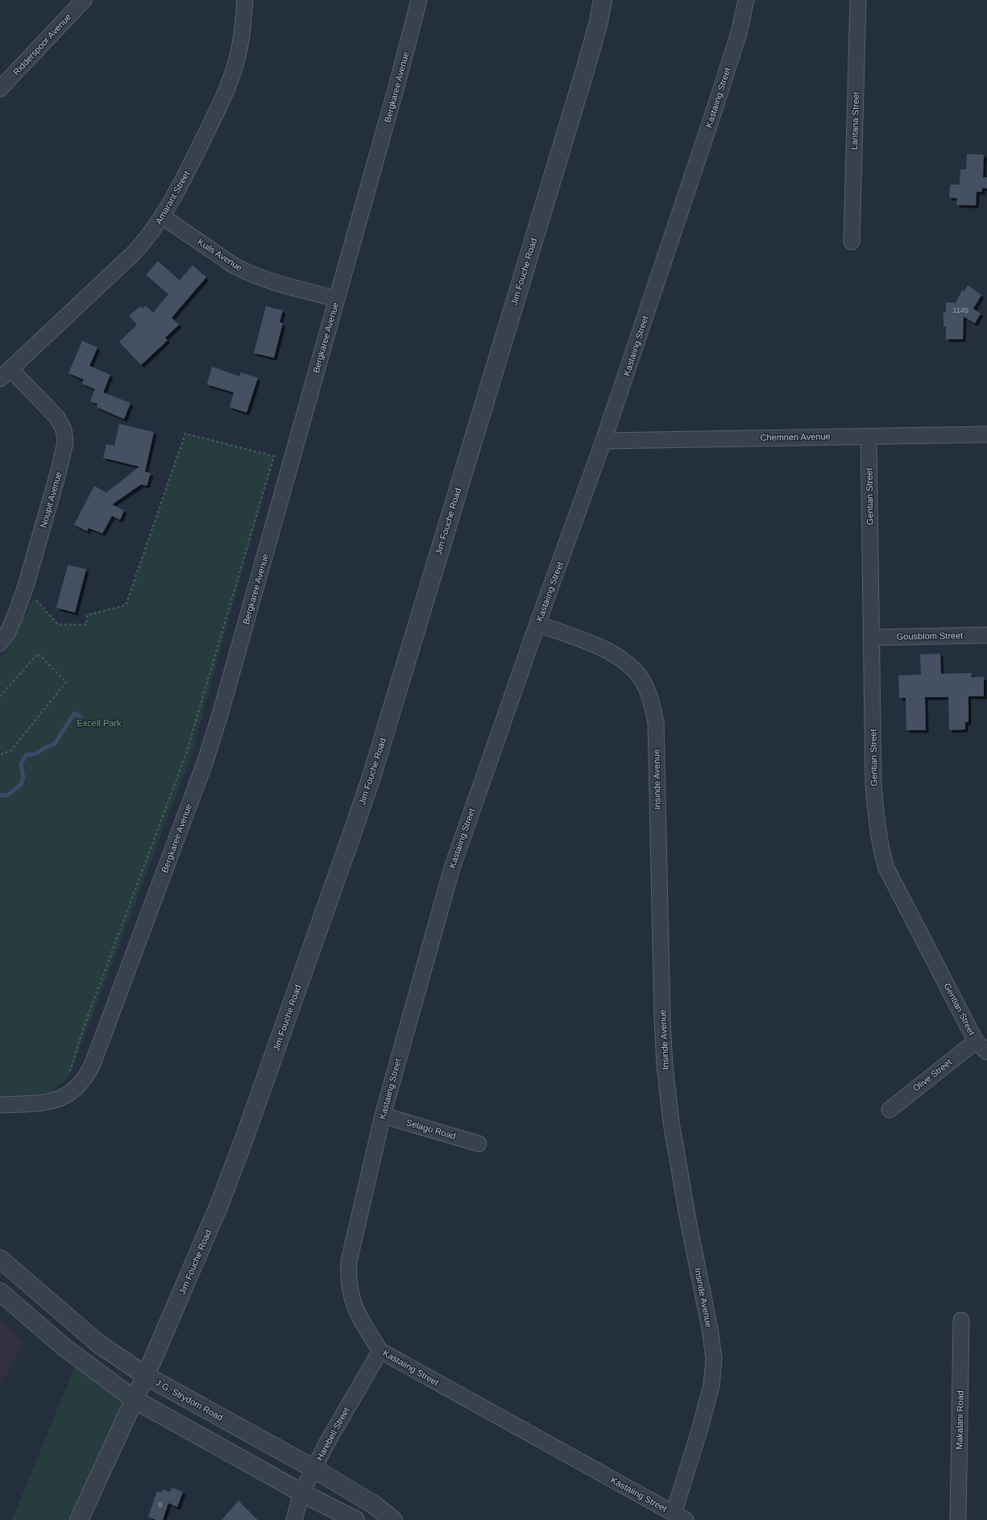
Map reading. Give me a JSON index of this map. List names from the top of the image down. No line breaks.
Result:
{"streets":{"street":["Ridderspoor Avenue","Bergkaree Avenue","Kastaiing Street","Lantana Street","Amarant Street","Kuils Avenue","Jim Fouche Road","Chemnen Avenue","Gentian Street","Noupit Avenue","Gousblom Street","Insinde Avenue","Olive Street","Selago Road","J.G. Strydom Road","Makalani Road","Harebell Street"]},"crossings":[["Bergkaree Avenue","Kuils Avenue"],["Kastaiing Street","Chemnen Avenue"],["Kastaiing Street","Insinde Avenue"],["Kastaiing Street","Selago Road"],["Kastaiing Street","Harebell Street"],["Amarant Street","Kuils Avenue"],["Amarant Street","Noupit Avenue"],["Jim Fouche Road","J.G. Strydom Road"],["Chemnen Avenue","Gentian Street"],["Gentian Street","Gousblom Street"],["Gentian Street","Olive Street"],["J.G. Strydom Road","Harebell Street"]],"parks":["Excell Park"],"house_numbers":["1145","8"]}
